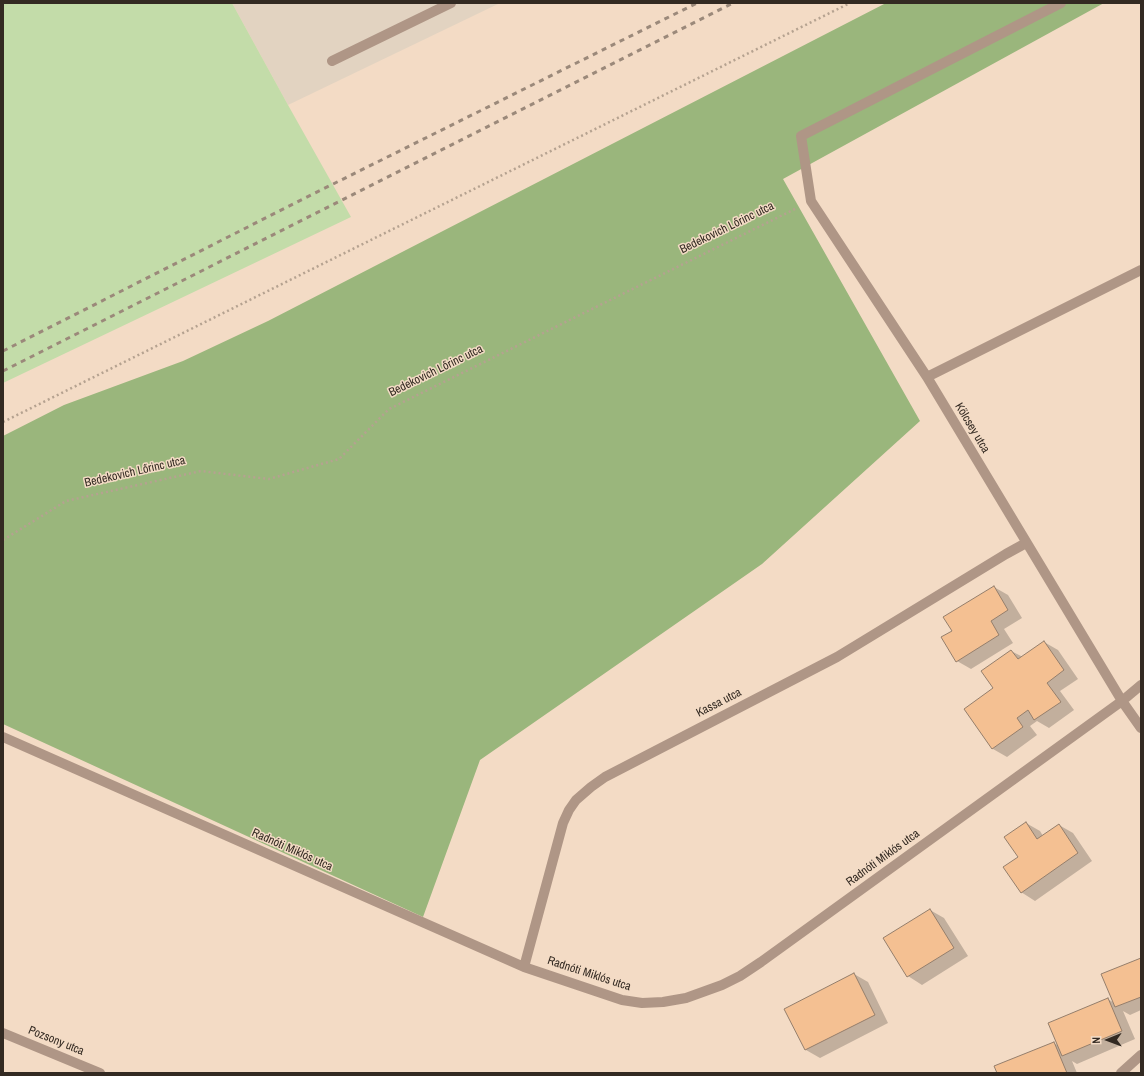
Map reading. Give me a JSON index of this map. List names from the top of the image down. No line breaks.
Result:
{"streets":{"street":["Kölcsey utca","Kassa utca","Radnóti Miklós utca","Pozsony utca"],"path":["Bedekovich Lőrinc utca"]},"crossings":[["Bedekovich Lőrinc utca","Kölcsey utca"],["Kölcsey utca","Kassa utca"],["Kölcsey utca","Radnóti Miklós utca"],["Kassa utca","Radnóti Miklós utca"]],"north":"left"}
